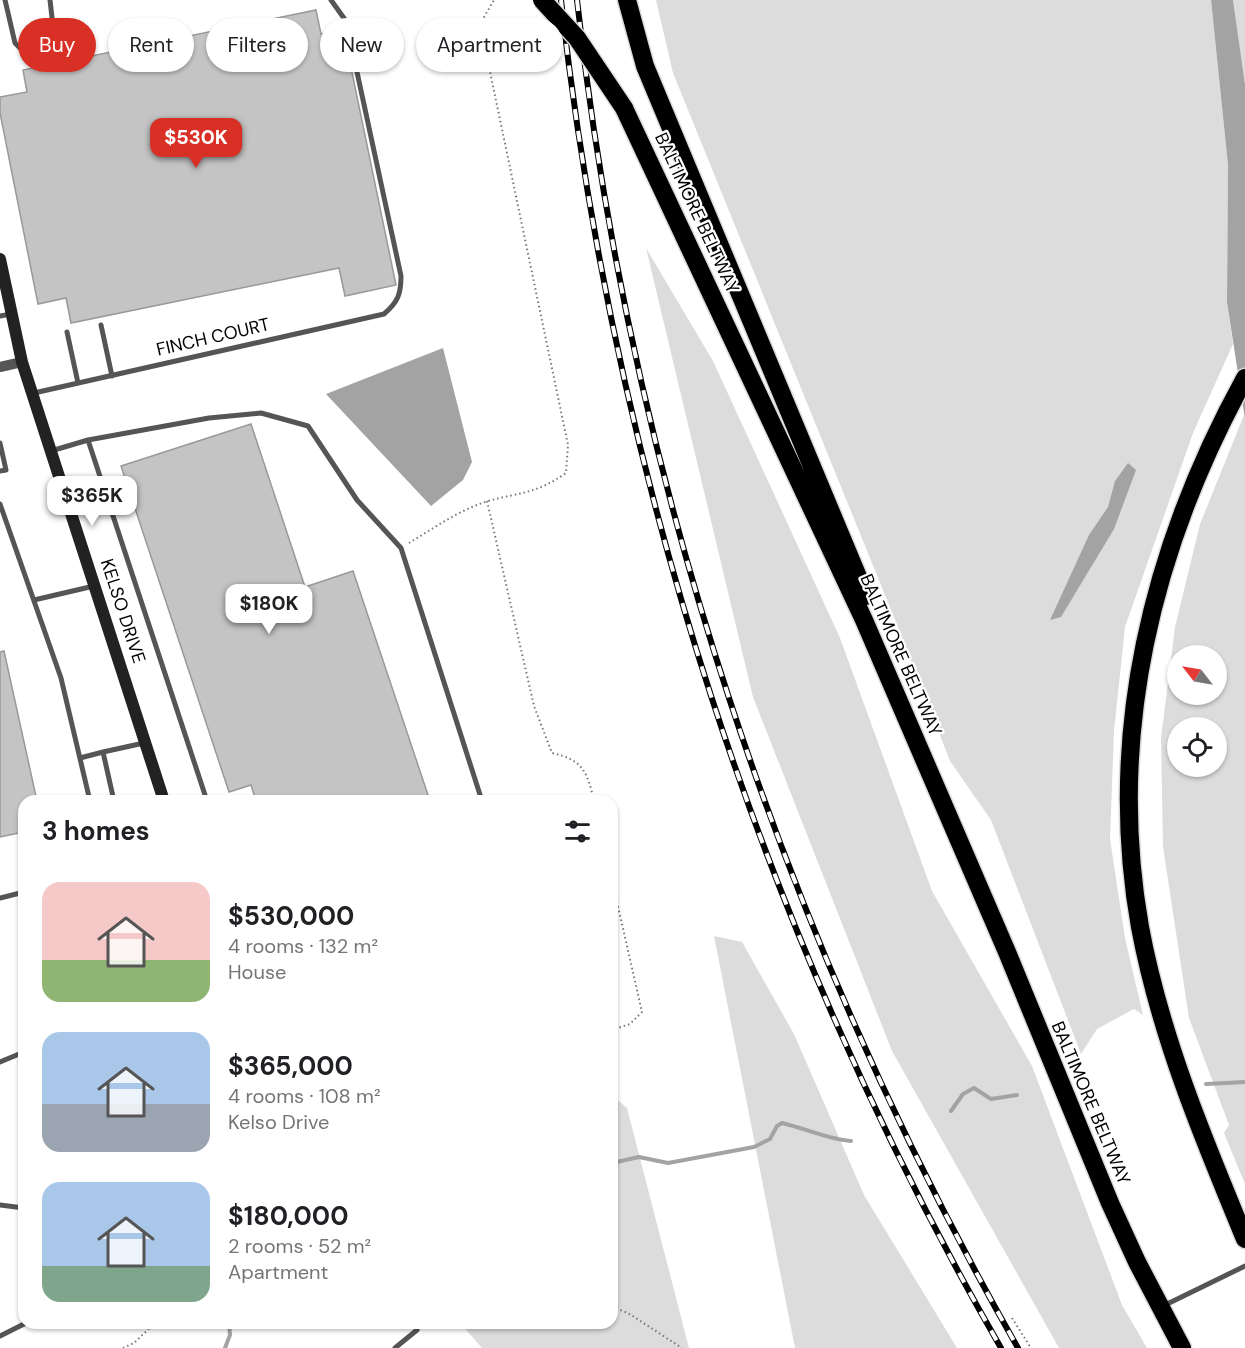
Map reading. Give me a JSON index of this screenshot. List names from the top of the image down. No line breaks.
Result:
{"streets":{"highway":["BALTIMORE BELTWAY"],"street":["KELSO DRIVE"],"lane":["FINCH COURT"]},"crossings":[["FINCH COURT","KELSO DRIVE"]],"north":"top left","page":{"chip":["Buy","Rent","Filters","New","Apartment"],"price":["$530K","$365K","$180K"],"heading":"3 homes","list":[{"name":"$530,000","note":"4 rooms · 132 m² · House"},{"name":"$365,000","note":"4 rooms · 108 m² · Kelso Drive"},{"name":"$180,000","note":"2 rooms · 52 m² · Apartment"}]}}
